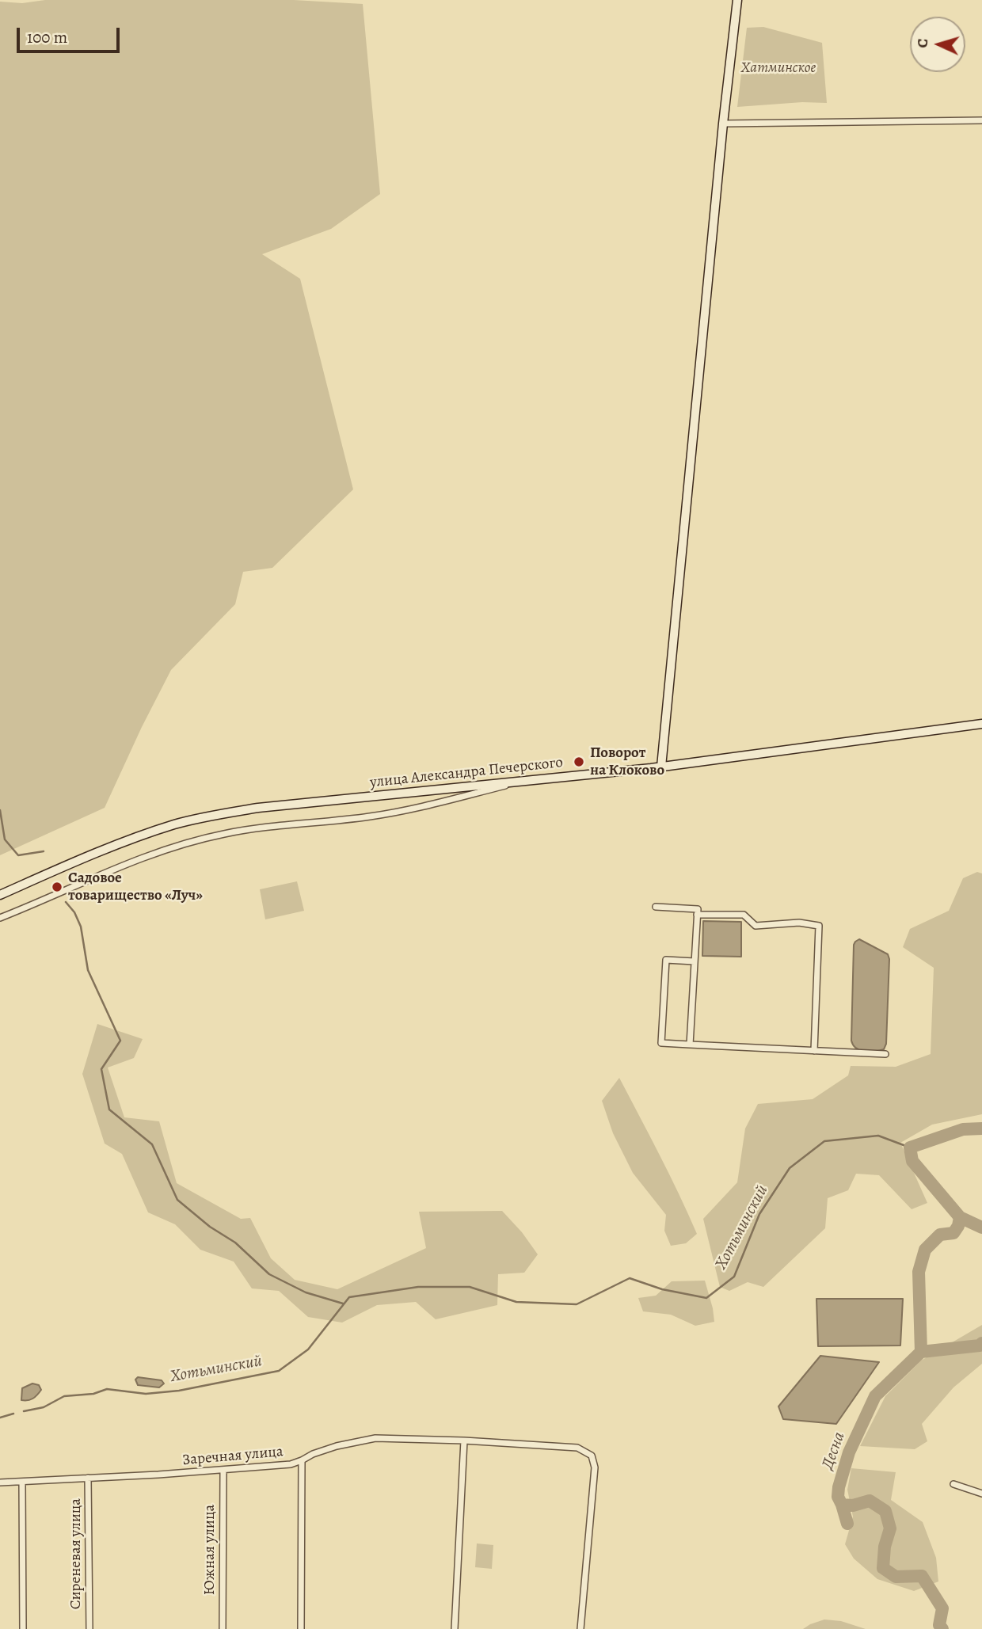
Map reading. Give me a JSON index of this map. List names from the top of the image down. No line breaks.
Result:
{"streets":{"main road":["улица Александра Печерского"],"street":["Заречная улица","Южная улица","Сиреневая улица"]},"crossings":[["Заречная улица","Южная улица"],["Заречная улица","Сиреневая улица"]],"water":["Хотьминский","Десна"],"parks":["Хатминское"],"places":["Поворот на Клоково","Садовое товарищество «Луч»"],"scale_bar":"100 m","north":"left"}
